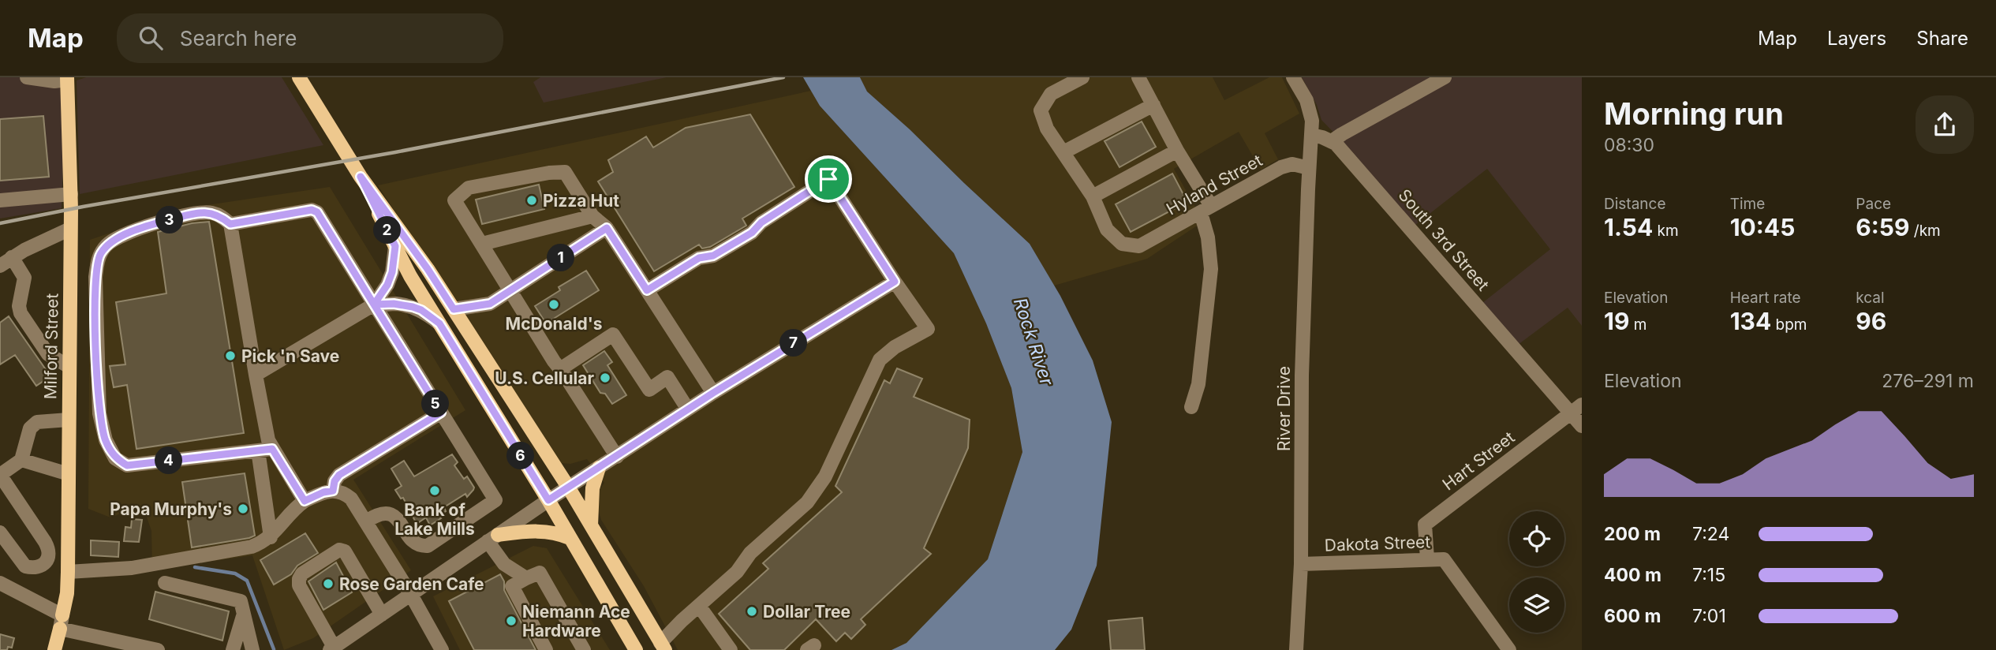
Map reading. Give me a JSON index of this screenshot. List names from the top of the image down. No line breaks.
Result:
{"streets":{"main road":["Milford Street"],"street":["Hyland Street","South 3rd Street","River Drive","Hart Street","Dakota Street"]},"crossings":[["Hyland Street","River Drive"],["South 3rd Street","Hart Street"],["River Drive","Dakota Street"],["Hart Street","Dakota Street"]],"water":["Rock River"],"places":["Pizza Hut","McDonald's","Pick 'n Save","U.S. Cellular","Bank of Lake Mills","Papa Murphy's","Rose Garden Cafe","Dollar Tree","Niemann Ace Hardware"],"page":{"header":"Map","search":"Search here","nav":["Map","Layers","Share"],"heading":["Morning run","08:30"],"stats":[["Distance","1.54 km"],["Time","10:45"],["Pace","6:59 /km"],["Elevation","19 m"],["Heart rate","134 bpm"],["kcal","96"]],"pins":["3","2","1","7","5","6","4"],"chart":["Elevation","276–291 m"],"list":[{"name":"200 m","note":"7:24"},{"name":"400 m","note":"7:15"},{"name":"600 m","note":"7:01"}]}}
